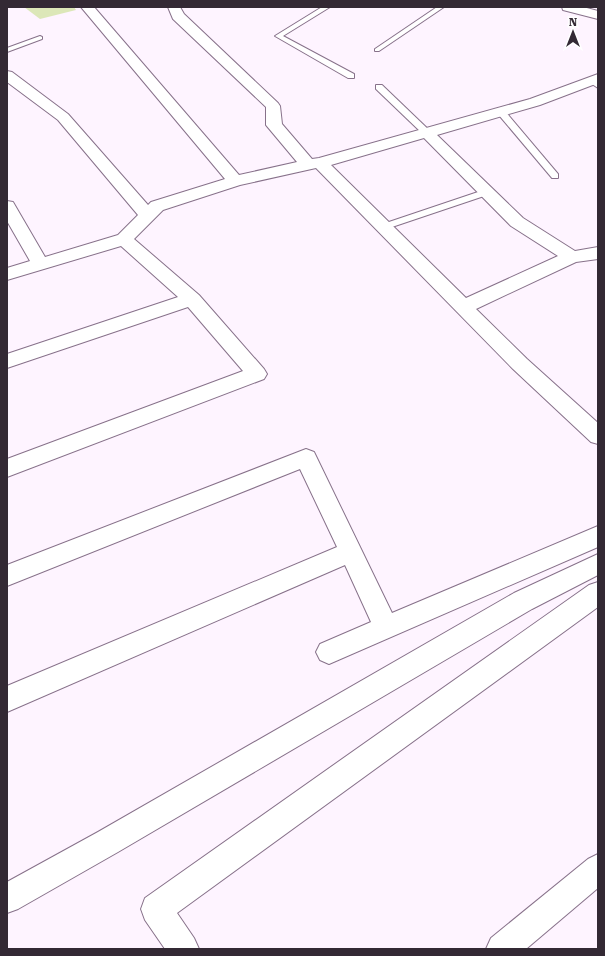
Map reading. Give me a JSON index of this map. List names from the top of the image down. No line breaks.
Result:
{"north":"top"}
